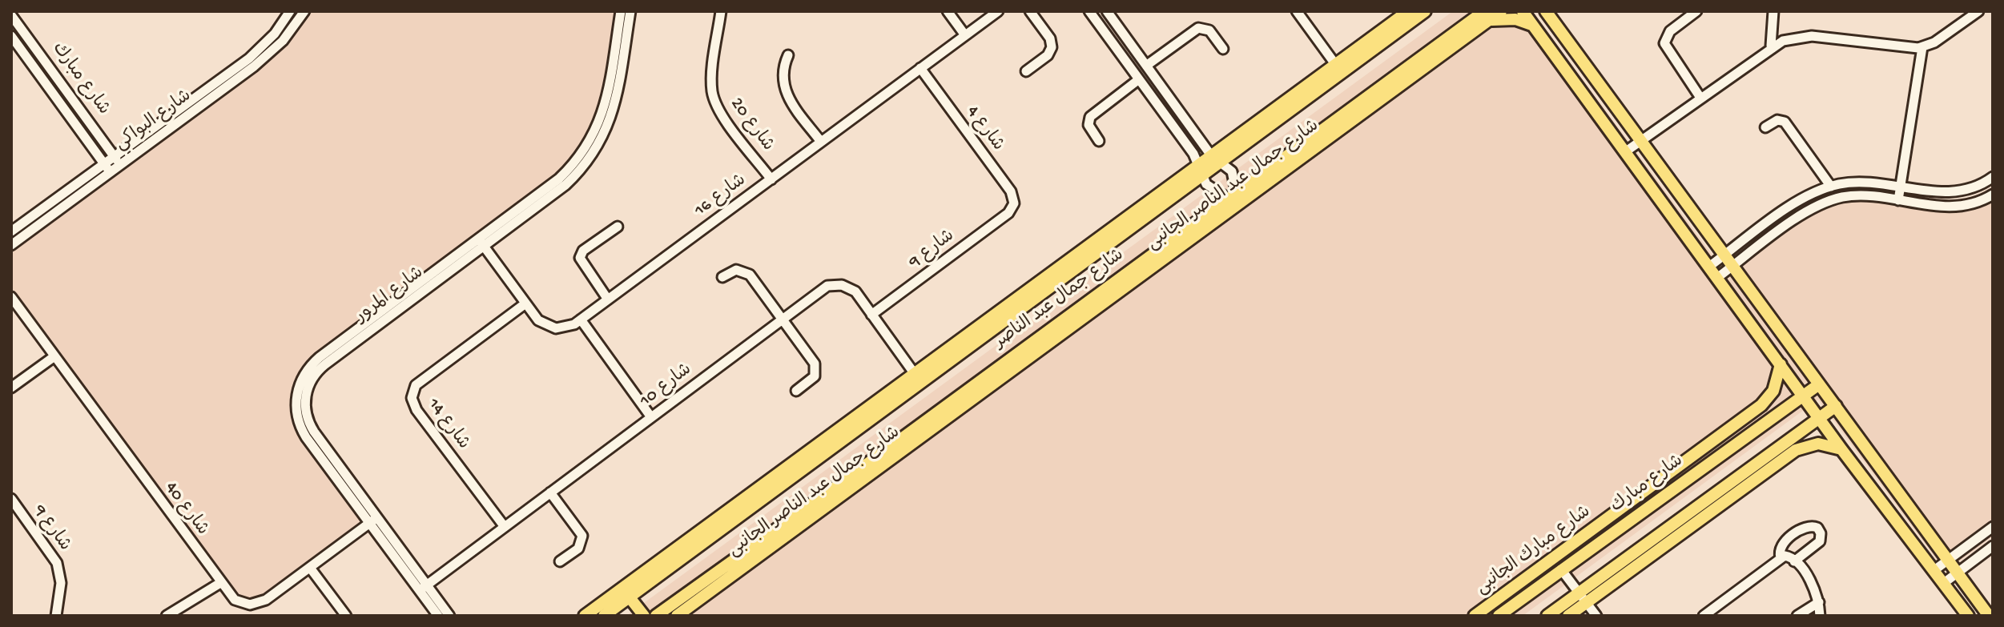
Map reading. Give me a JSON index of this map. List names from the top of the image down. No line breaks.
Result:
{"streets":{"main road":["شارع مبارك","شارع جمال عبد الناصر الجانبى","شارع جمال عبد الناصر","شارع مبارك الجانبى"],"street":["شارع البواكي","شارع 20","شارع 4","شارع 16","شارع 9","شارع المرور","شارع 10","شارع 14","شارع 40"]},"crossings":[["شارع مبارك","شارع البواكي"],["شارع 20","شارع 16"],["شارع 4","شارع 16"],["شارع 4","شارع 9"],["شارع جمال عبد الناصر الجانبى","شارع جمال عبد الناصر"],["شارع جمال عبد الناصر الجانبى","شارع 10"],["شارع 16","شارع المرور"],["شارع 16","شارع 14"],["شارع 9","شارع 10"],["شارع المرور","شارع 10"],["شارع المرور","شارع 40"],["شارع 10","شارع 14"]]}
